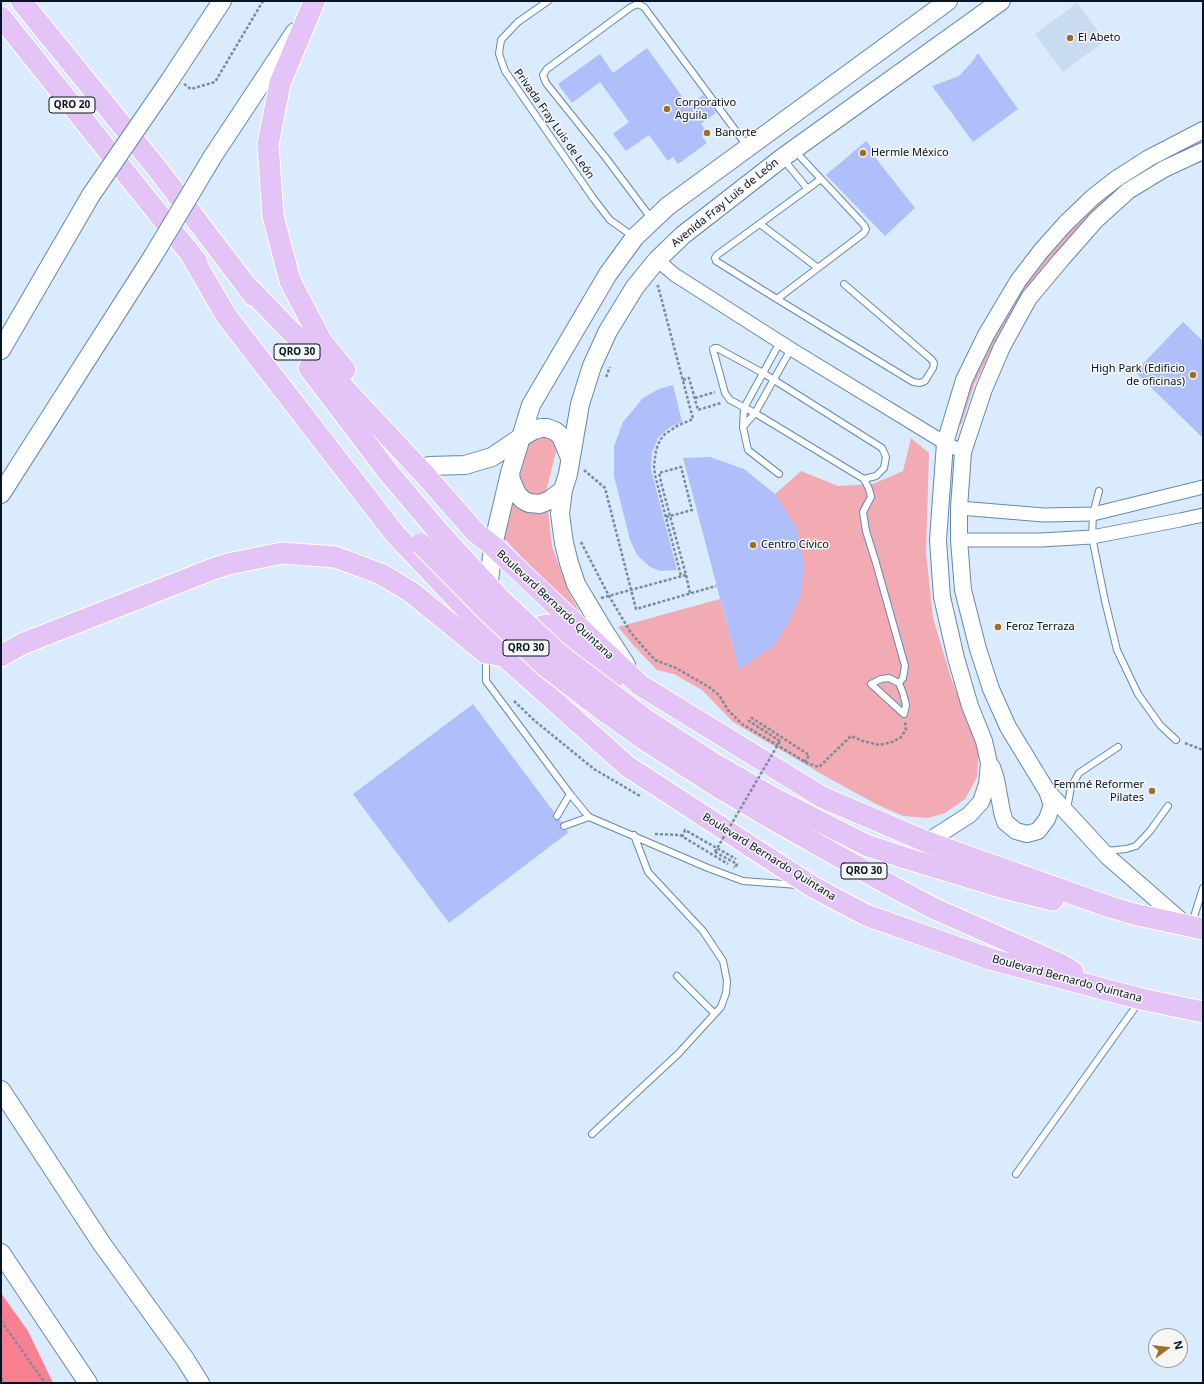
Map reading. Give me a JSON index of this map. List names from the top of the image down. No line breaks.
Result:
{"streets":{"highway":["QRO 20","QRO 30","Boulevard Bernardo Quintana"],"main road":["Avenida Fray Luis de León"],"lane":["Privada Fray Luis de León"]},"crossings":[["QRO 20","QRO 30"],["Avenida Fray Luis de León","Boulevard Bernardo Quintana"],["QRO 30","Boulevard Bernardo Quintana"]],"places":["El Abeto","Corporativo Aguila","Banorte","Hermle México","High Park (Edificio de oficinas)","Centro Cívico","Feroz Terraza","Femmé Reformer Pilates"],"north":"right"}
